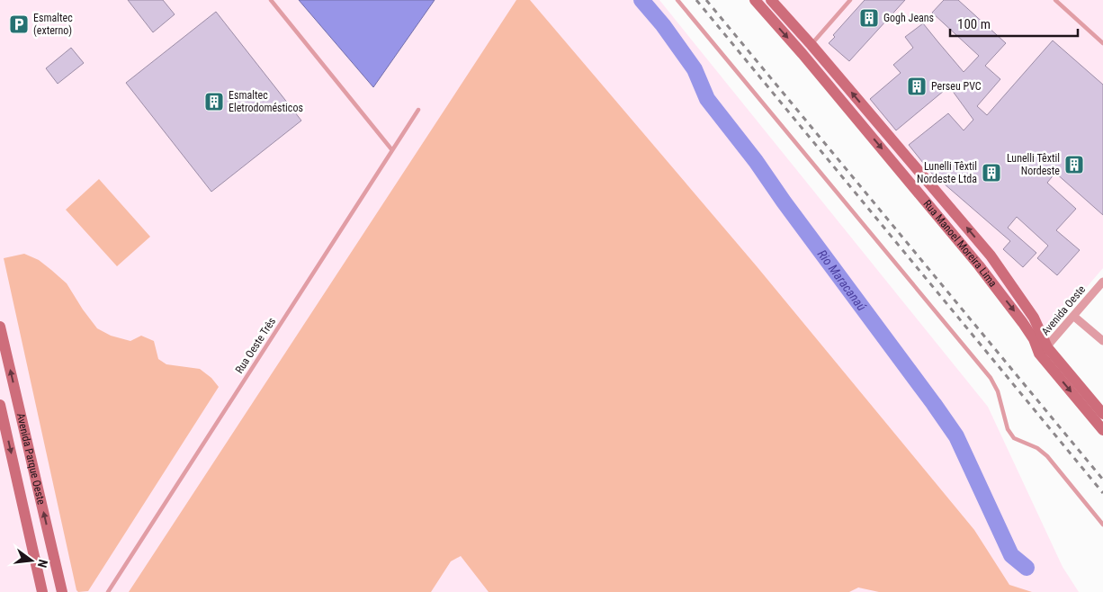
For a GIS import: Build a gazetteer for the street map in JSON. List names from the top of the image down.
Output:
{
  "streets": {
    "street": ["Rua Manoel Moreira Lima", "Avenida Oeste", "Avenida Parque Oeste"],
    "lane": ["Rua Oeste Três"]
  },
  "crossings": [
    ["Rua Manoel Moreira Lima", "Avenida Oeste"]
  ],
  "water": ["Rio Maracanaú"],
  "places": {
    "building": [
      "Gogh Jeans",
      "Perseu PVC",
      "Esmaltec Eletrodomésticos",
      "Lunelli Têxtil Nordeste",
      "Lunelli Têxtil Nordeste Ltda"
    ],
    "parking": ["Esmaltec (externo)"]
  },
  "scale_bar": "100 m",
  "north": "right"
}
